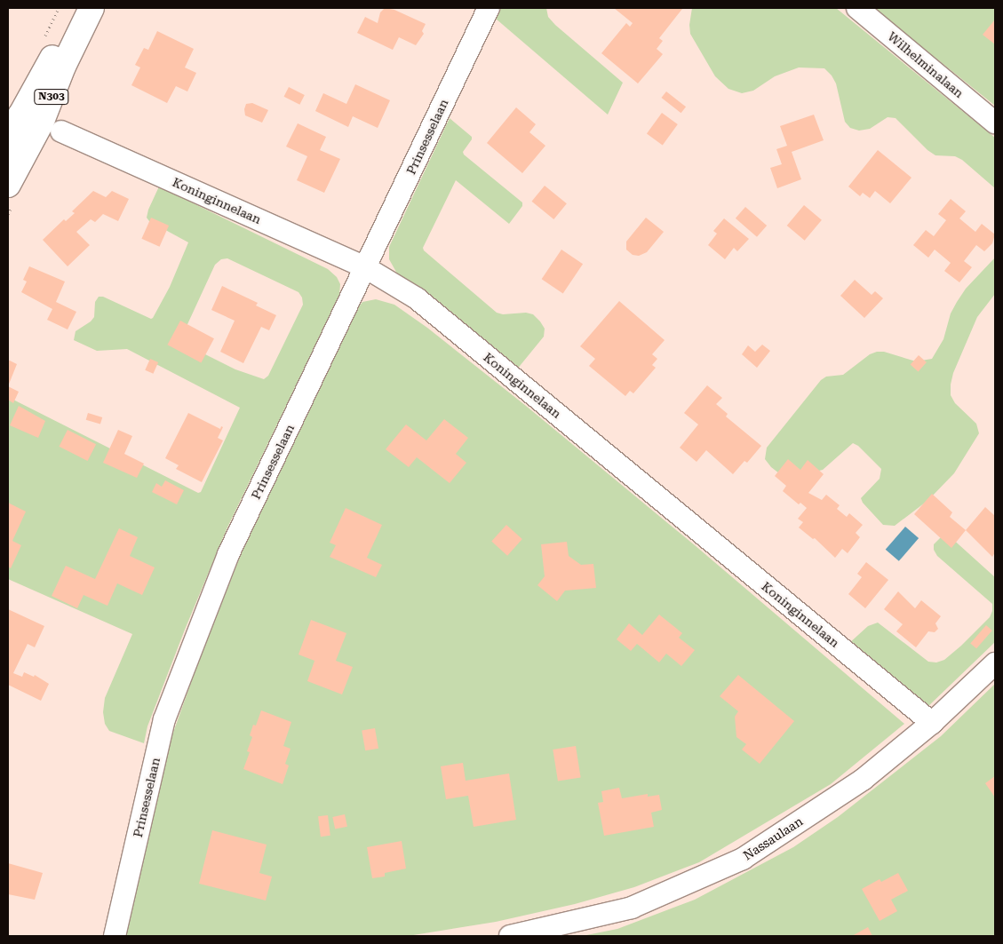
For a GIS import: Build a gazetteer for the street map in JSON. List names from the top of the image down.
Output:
{
  "streets": {
    "main road": ["N303"],
    "street": [
      "Wilhelminalaan",
      "Prinsesselaan",
      "Koninginnelaan",
      "Nassaulaan"
    ]
  },
  "crossings": [
    ["N303", "Koninginnelaan"],
    ["Prinsesselaan", "Koninginnelaan"],
    ["Koninginnelaan", "Nassaulaan"]
  ]
}
